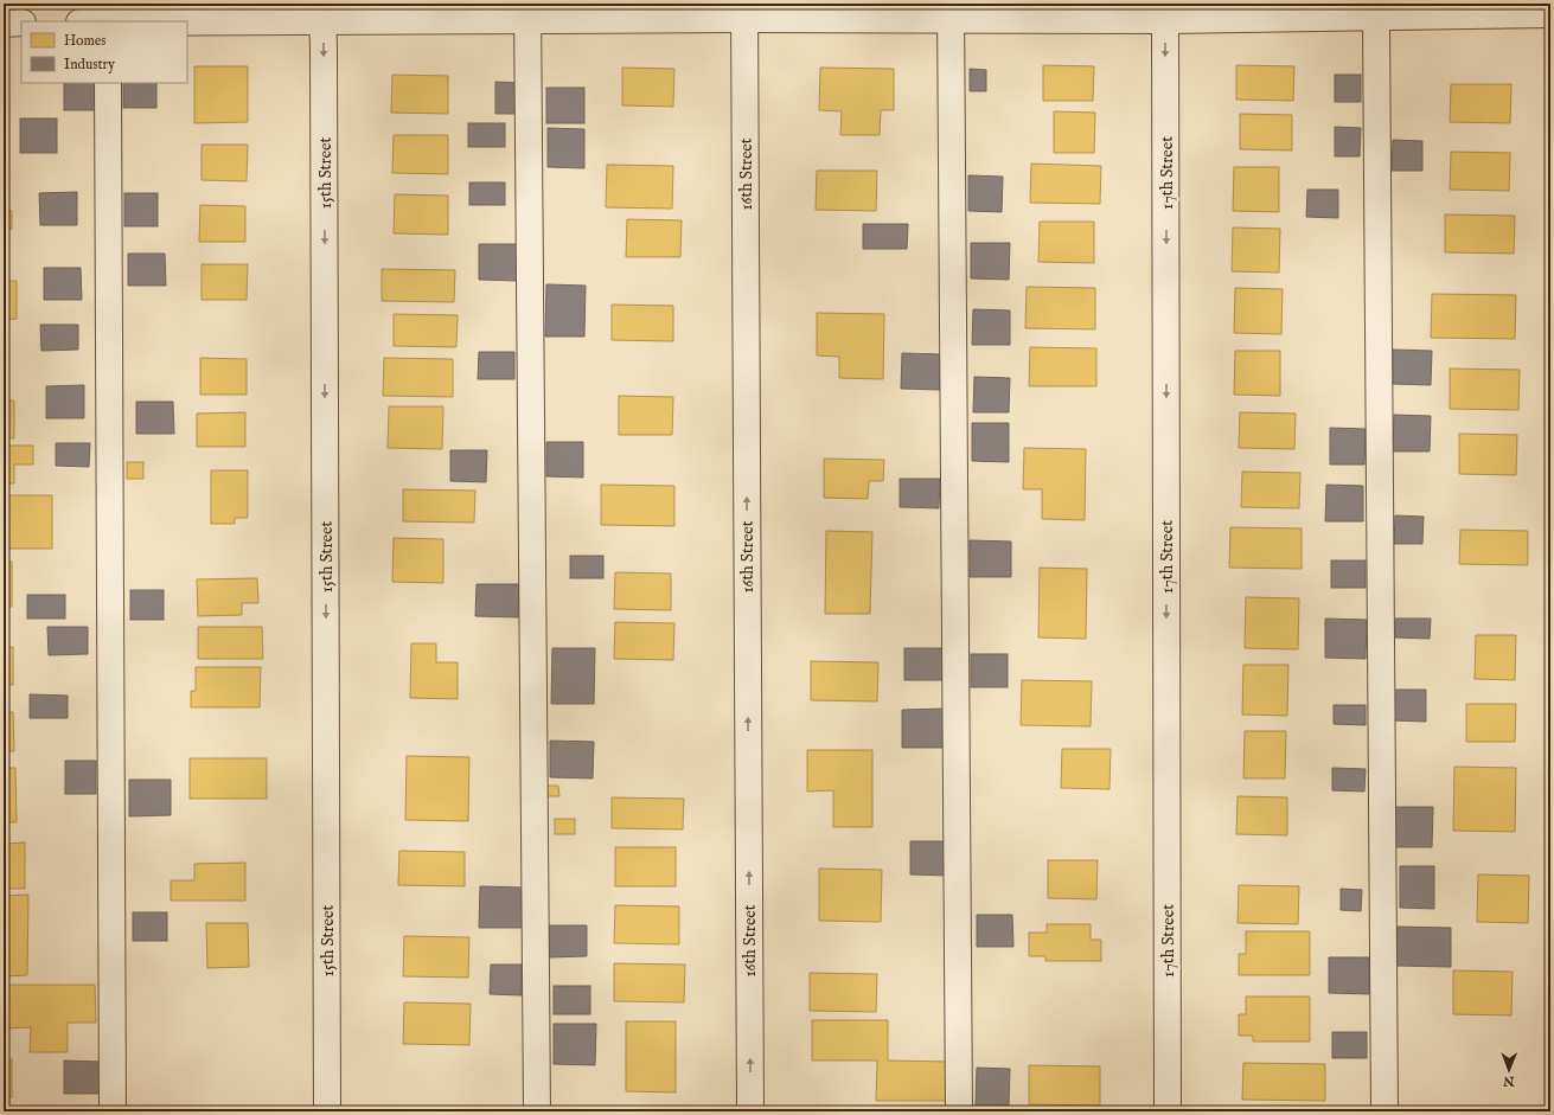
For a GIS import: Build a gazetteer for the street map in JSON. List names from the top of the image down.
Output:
{
  "streets": {
    "street": ["15th Street", "17th Street", "16th Street"]
  },
  "legend": ["Homes", "Industry"],
  "north": "bottom"
}
